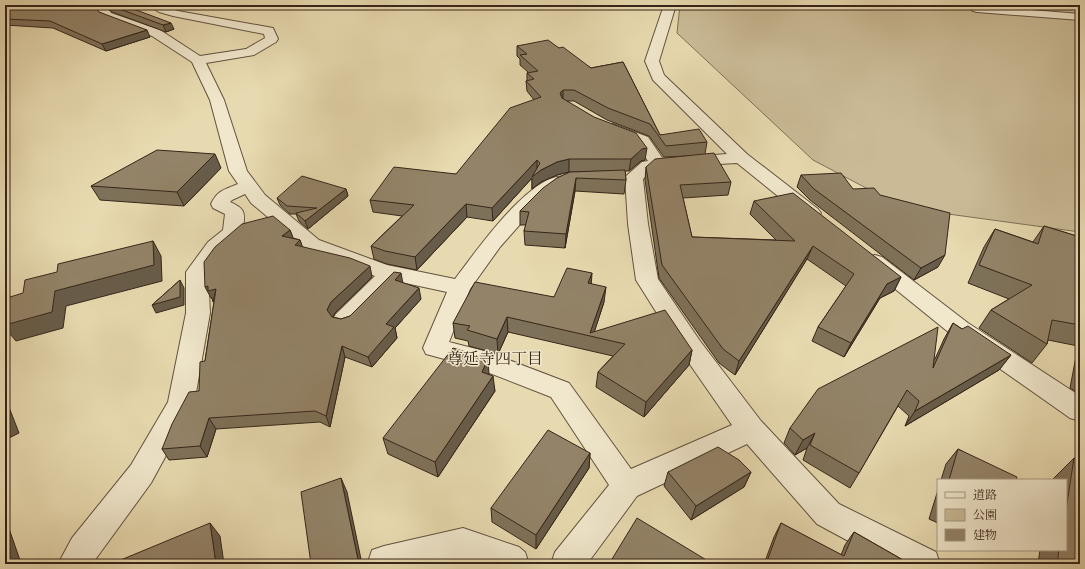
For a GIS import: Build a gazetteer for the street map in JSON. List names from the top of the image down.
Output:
{
  "districts": ["尊延寺四丁目"],
  "legend": ["道路", "公園", "建物"]
}
